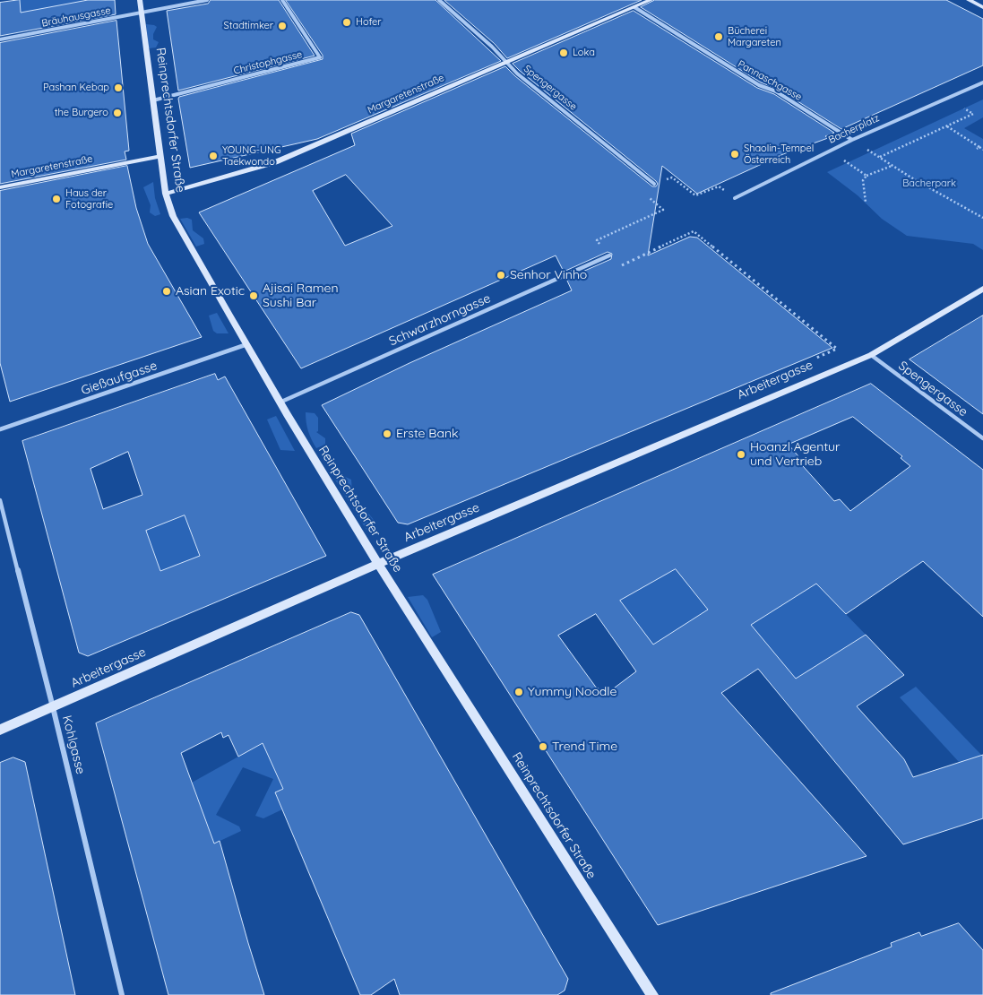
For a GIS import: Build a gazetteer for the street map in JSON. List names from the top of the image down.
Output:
{
  "streets": {
    "street": [
      "Bräuhausgasse",
      "Christophgasse",
      "Pannaschgasse",
      "Spengergasse",
      "Margaretenstraße",
      "Reinprechtsdorfer Straße",
      "Bacherplatz",
      "Schwarzhorngasse",
      "Gießaufgasse",
      "Arbeitergasse",
      "Kohlgasse"
    ]
  },
  "crossings": [
    ["Bräuhausgasse", "Reinprechtsdorfer Straße"],
    ["Christophgasse", "Reinprechtsdorfer Straße"],
    ["Pannaschgasse", "Margaretenstraße"],
    ["Pannaschgasse", "Bacherplatz"],
    ["Spengergasse", "Margaretenstraße"],
    ["Spengergasse", "Arbeitergasse"],
    ["Margaretenstraße", "Reinprechtsdorfer Straße"],
    ["Reinprechtsdorfer Straße", "Schwarzhorngasse"],
    ["Reinprechtsdorfer Straße", "Gießaufgasse"],
    ["Reinprechtsdorfer Straße", "Arbeitergasse"],
    ["Arbeitergasse", "Kohlgasse"]
  ],
  "parks": ["Bacherpark"],
  "places": [
    "Hofer",
    "Stadtimker",
    "Bücherei Margareten",
    "Loka",
    "Pashan Kebap",
    "the Burgero",
    "Shaolin-Tempel Österreich",
    "YOUNG-UNG Taekwondo",
    "Haus der Fotografie",
    "Senhor Vinho",
    "Asian Exotic",
    "Ajisai Ramen Sushi Bar",
    "Erste Bank",
    "Hoanzl Agentur und Vertrieb",
    "Yummy Noodle",
    "Trend Time"
  ]
}
